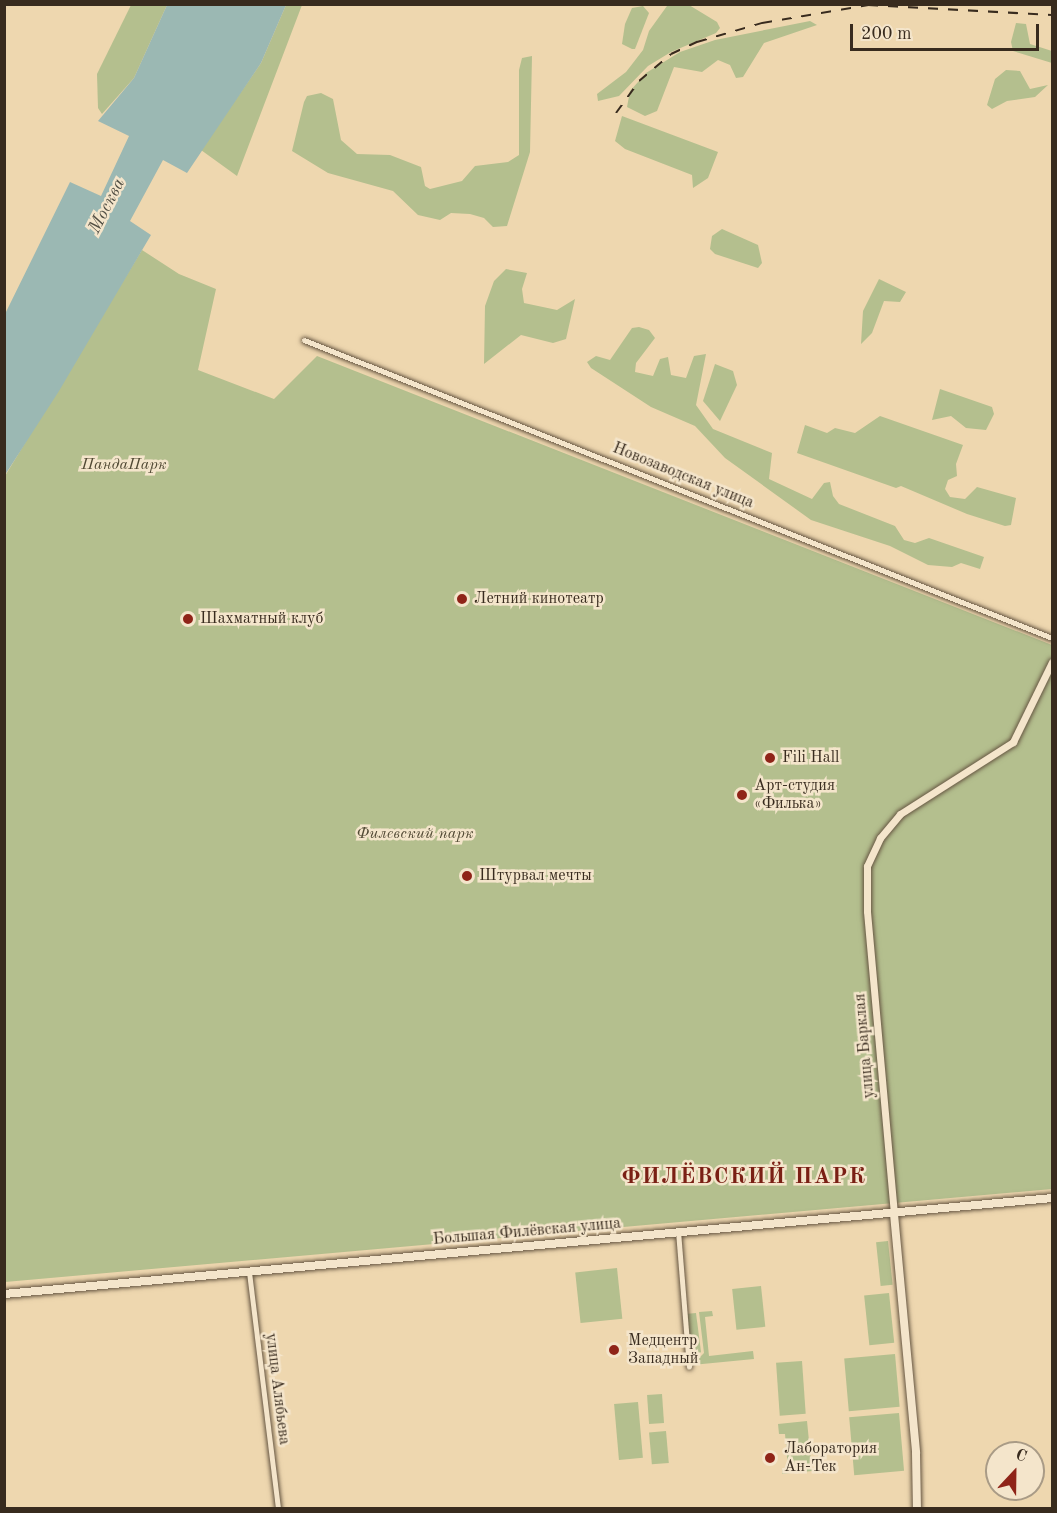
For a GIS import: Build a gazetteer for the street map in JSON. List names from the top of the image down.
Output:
{
  "streets": {
    "main road": ["улица Барклая", "Большая Филёвская улица"],
    "street": ["Новозаводская улица", "улица Алябьева"]
  },
  "crossings": [
    ["улица Барклая", "Большая Филёвская улица"],
    ["Большая Филёвская улица", "улица Алябьева"]
  ],
  "districts": ["ФИЛЁВСКИЙ ПАРК"],
  "water": ["Москва"],
  "parks": ["ПандаПарк", "Филевский парк"],
  "places": [
    "Летний кинотеатр",
    "Шахматный клуб",
    "Fili Hall",
    "Арт-студия «Филька»",
    "Штурвал мечты",
    "Медцентр Западный",
    "Лаборатория Ан-Тек"
  ],
  "scale_bar": "200 m",
  "north": "top"
}
